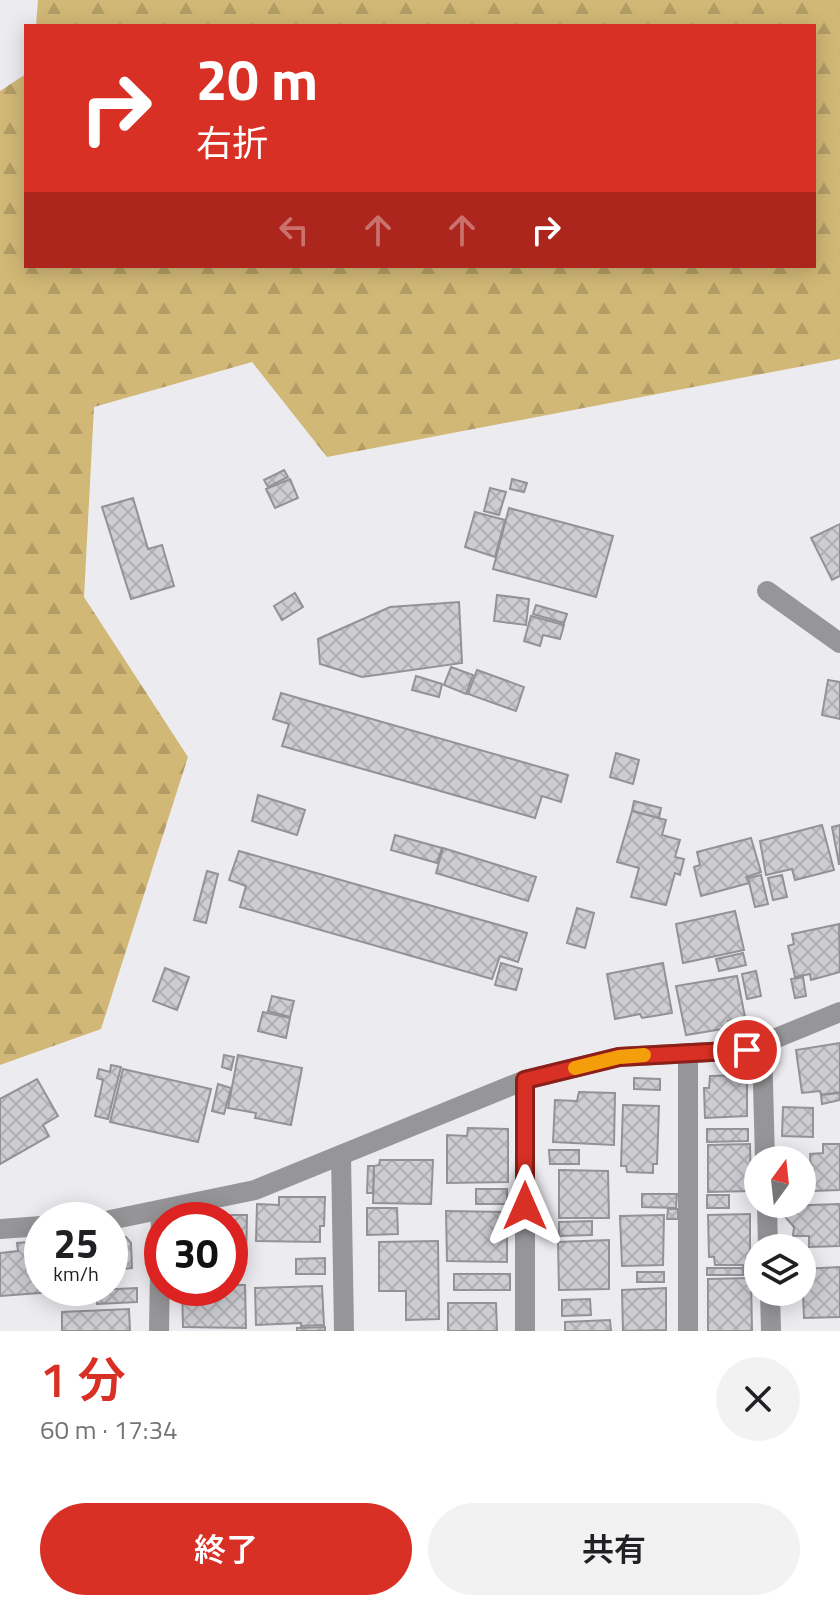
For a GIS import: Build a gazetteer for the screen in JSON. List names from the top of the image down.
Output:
{
  "north": "top",
  "page": {
    "turn": ["20 m", "右折"],
    "speed": "25 km/h",
    "limit": "30",
    "heading": ["1 分", "60 m · 17:34"],
    "buttons": ["終了", "共有"]
  }
}
